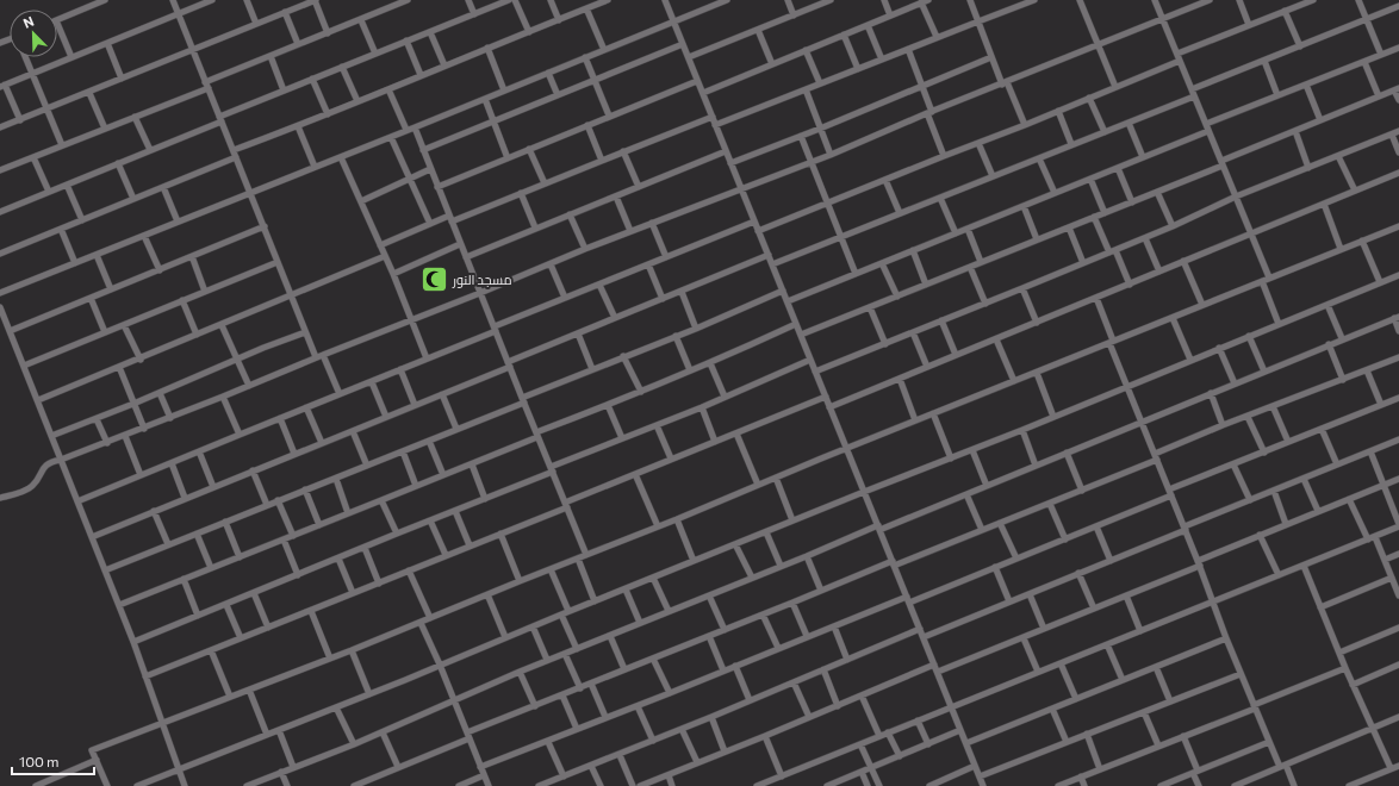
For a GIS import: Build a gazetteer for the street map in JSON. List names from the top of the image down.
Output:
{
  "places": {
    "mosque": ["مسجد النور"]
  },
  "scale_bar": "100 m",
  "north": "top left"
}
